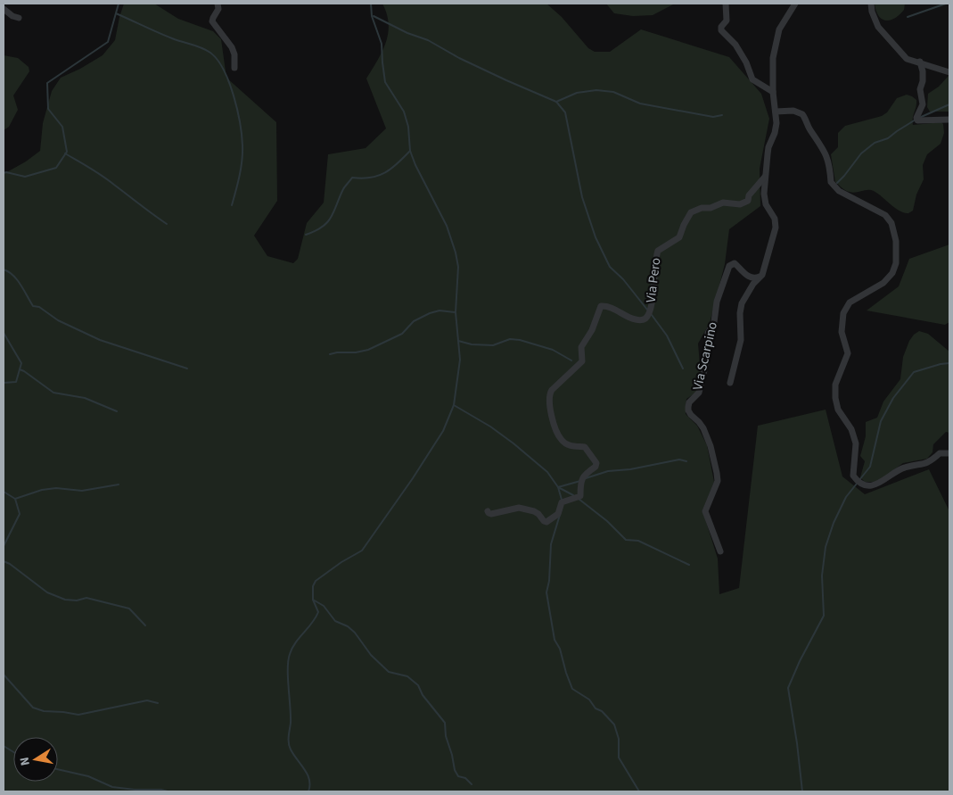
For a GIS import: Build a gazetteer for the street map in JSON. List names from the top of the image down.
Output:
{
  "streets": {
    "street": ["Via Pero", "Via Scarpino"]
  },
  "north": "left"
}
